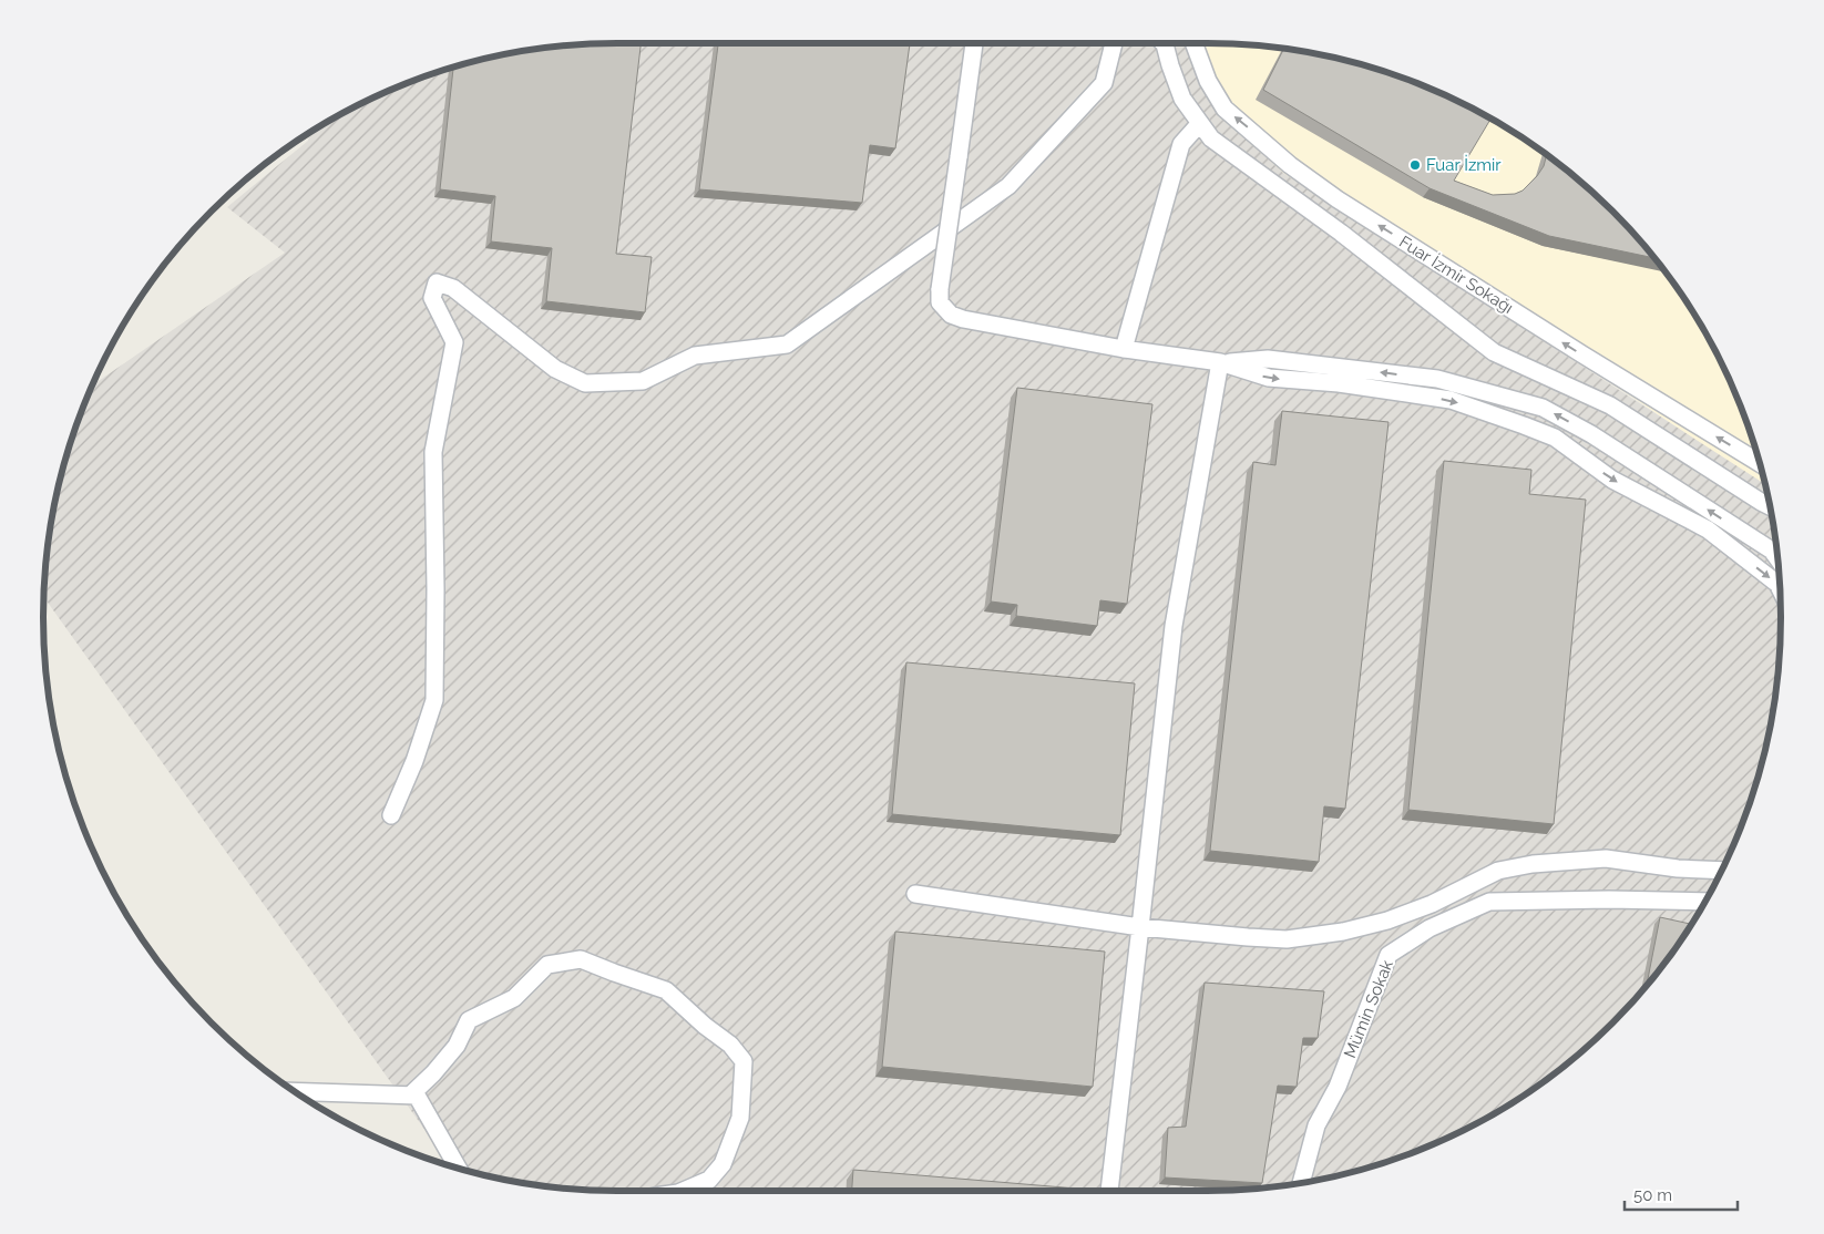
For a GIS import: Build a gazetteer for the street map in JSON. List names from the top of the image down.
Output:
{
  "streets": {
    "street": ["Fuar İzmir Sokağı", "Mümin Sokak"]
  },
  "places": ["Fuar İzmir"],
  "scale_bar": "50 m"
}
